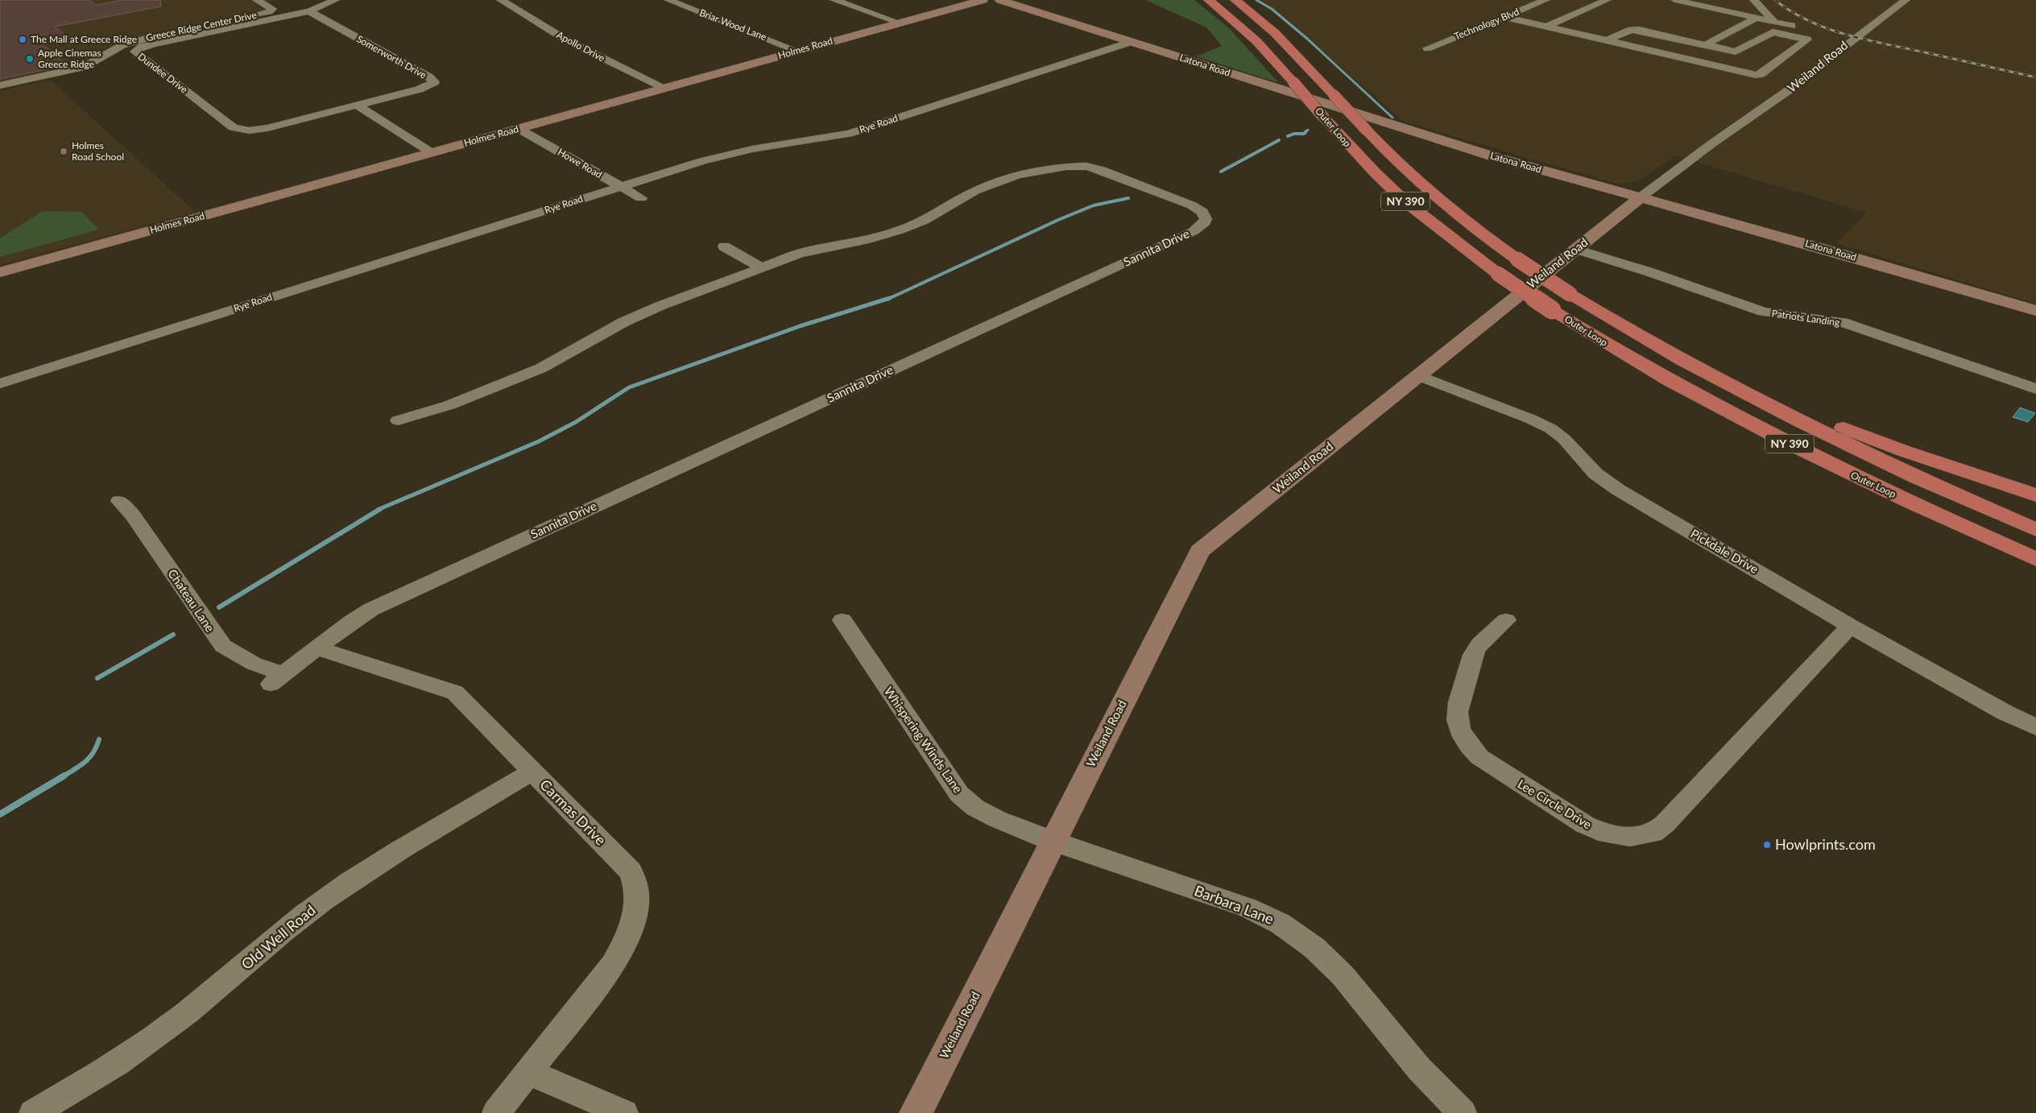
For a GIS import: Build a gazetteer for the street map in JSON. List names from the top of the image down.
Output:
{
  "streets": {
    "highway": ["Outer Loop", "NY 390"],
    "street": [
      "Technology Blvd",
      "Briar Wood Lane",
      "Greece Ridge Center Drive",
      "Apollo Drive",
      "Holmes Road",
      "Somerworth Drive",
      "Latona Road",
      "Weiland Road",
      "Dundee Drive",
      "Rye Road",
      "Howe Road",
      "Sannita Drive",
      "Patriots Landing",
      "Pickdale Drive",
      "Chateau Lane",
      "Whispering Winds Lane",
      "Lee Circle Drive",
      "Carmas Drive",
      "Barbara Lane",
      "Old Well Road"
    ]
  },
  "crossings": [
    ["Briar Wood Lane", "Holmes Road"],
    ["Apollo Drive", "Holmes Road"],
    ["Holmes Road", "Howe Road"],
    ["Somerworth Drive", "Dundee Drive"],
    ["Latona Road", "Weiland Road"],
    ["Latona Road", "Rye Road"],
    ["Weiland Road", "Patriots Landing"],
    ["Weiland Road", "Pickdale Drive"],
    ["Weiland Road", "Whispering Winds Lane"],
    ["Weiland Road", "Barbara Lane"],
    ["Rye Road", "Howe Road"],
    ["Sannita Drive", "Chateau Lane"],
    ["Sannita Drive", "Carmas Drive"],
    ["Pickdale Drive", "Lee Circle Drive"],
    ["Chateau Lane", "Carmas Drive"],
    ["Whispering Winds Lane", "Barbara Lane"],
    ["Carmas Drive", "Old Well Road"]
  ],
  "places": [
    "The Mall at Greece Ridge",
    "Apple Cinemas Greece Ridge",
    "Holmes Road School",
    "Howlprints.com"
  ]
}
